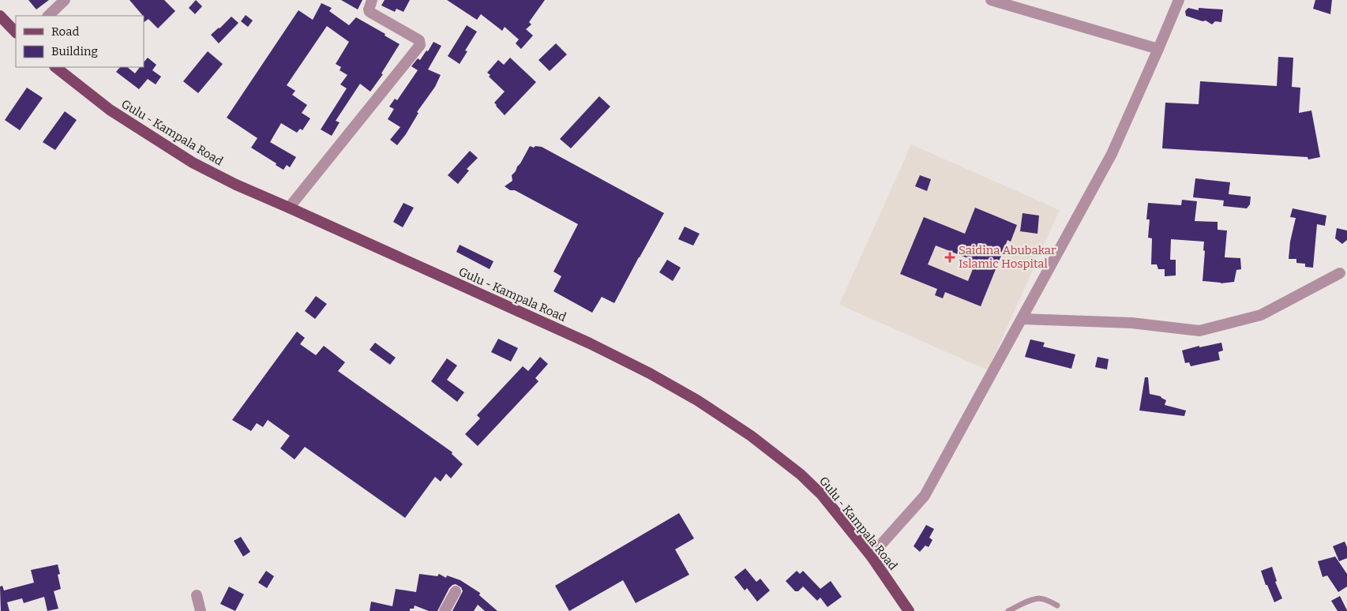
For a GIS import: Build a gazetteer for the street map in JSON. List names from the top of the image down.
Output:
{
  "streets": {
    "main road": ["Gulu - Kampala Road"]
  },
  "places": {
    "health": ["Saidina Abubakar Islamic Hospital"]
  },
  "legend": ["Road", "Building"]
}
